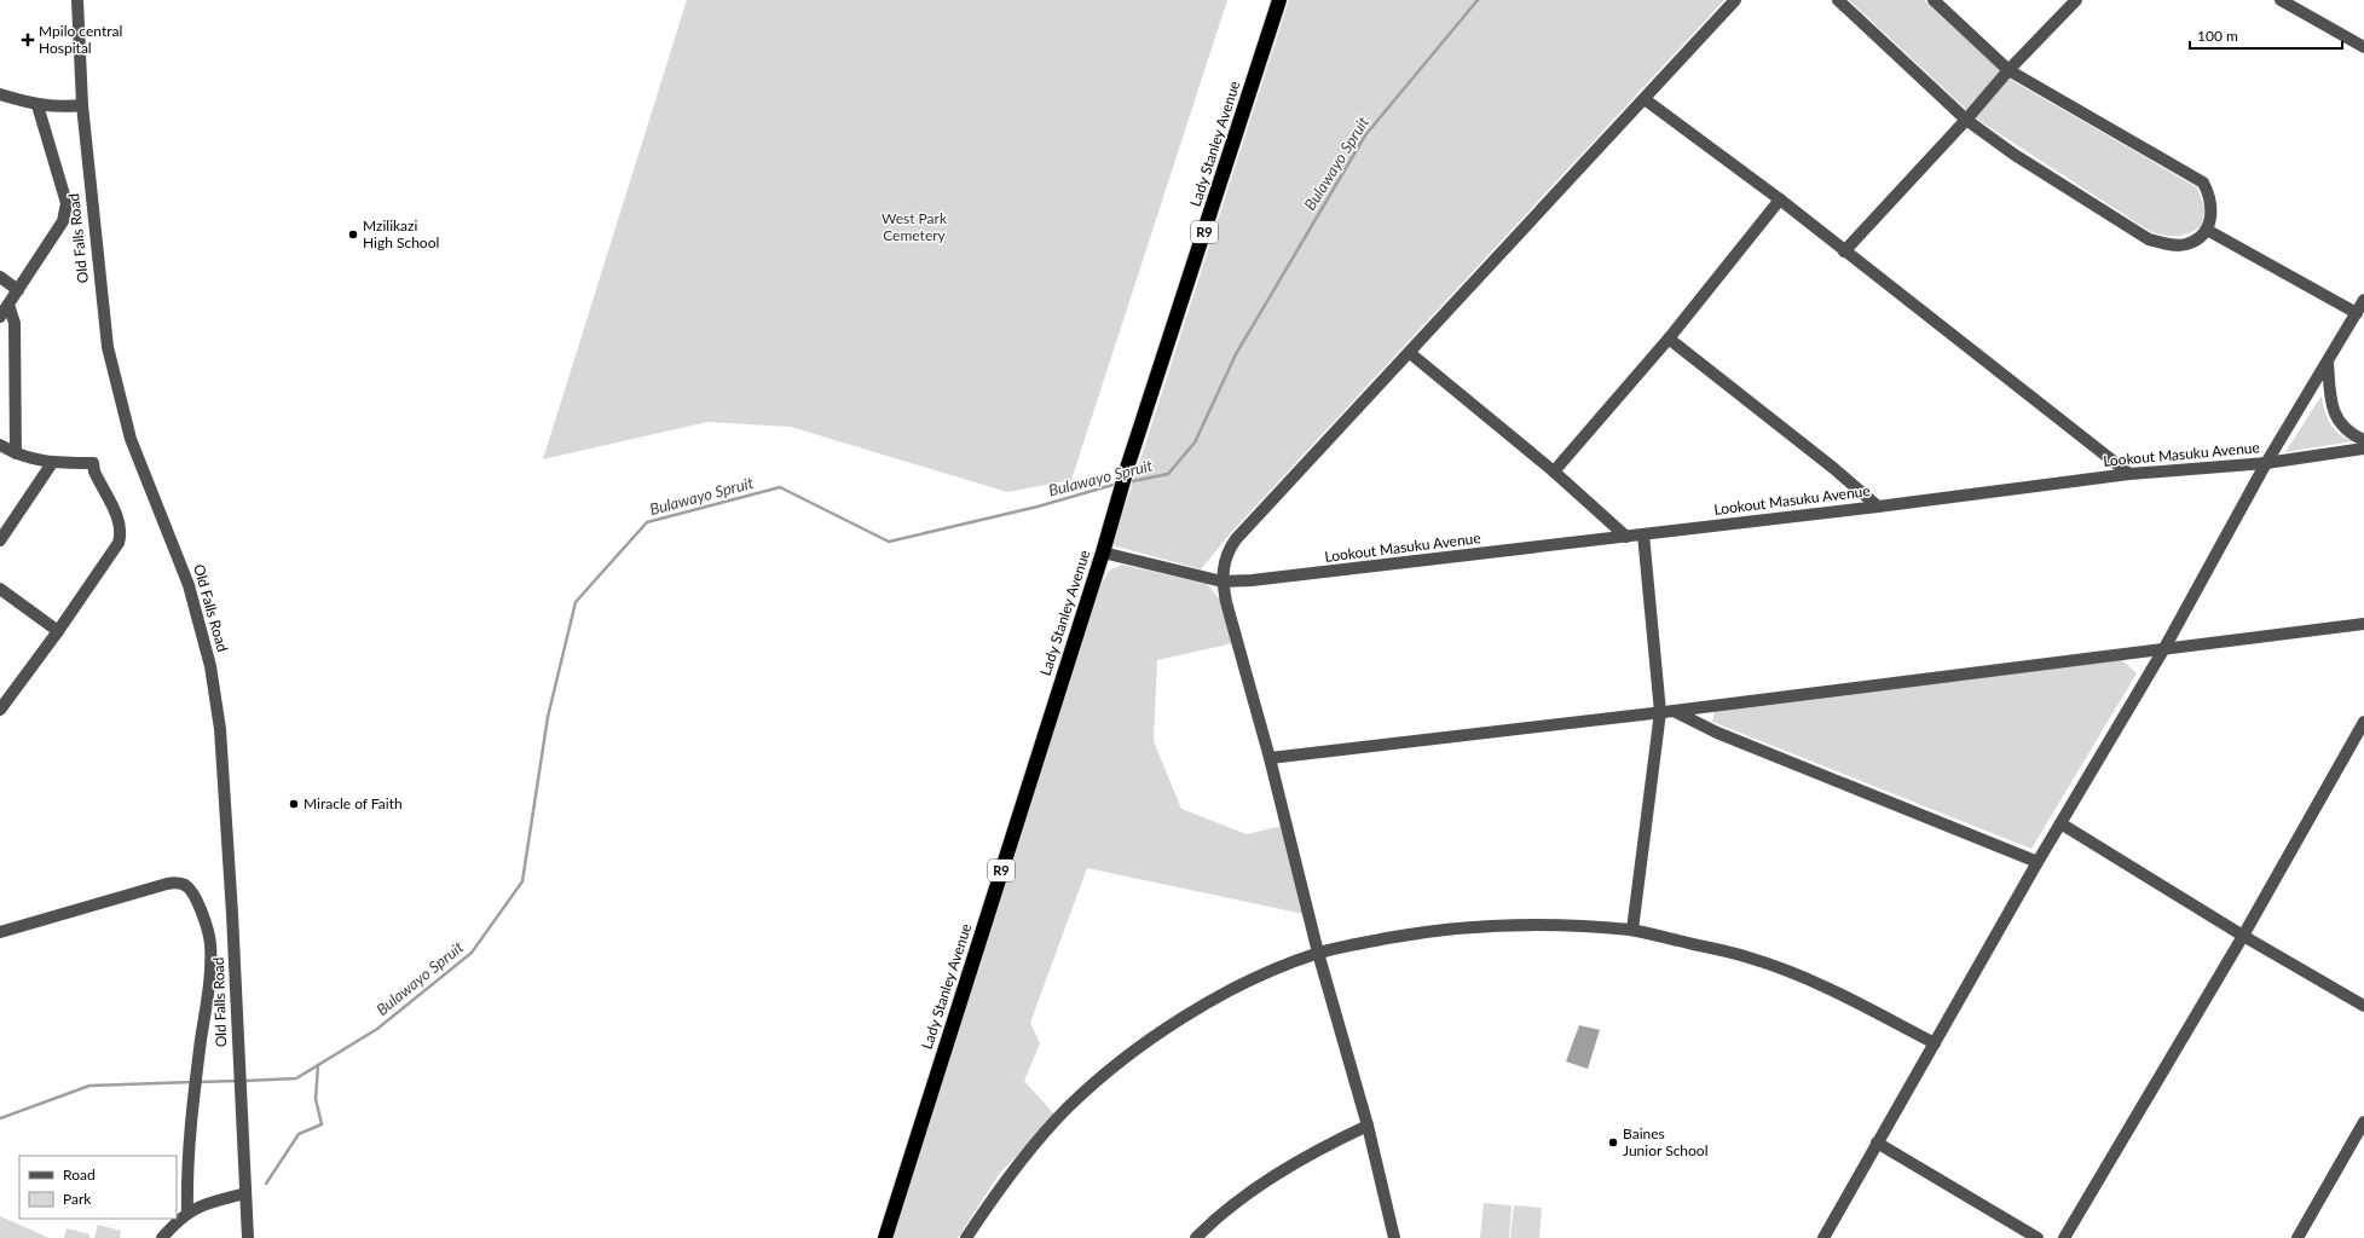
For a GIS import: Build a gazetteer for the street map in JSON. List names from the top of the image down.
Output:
{
  "streets": {
    "highway": ["Lady Stanley Avenue", "R9"],
    "street": ["Old Falls Road", "Lookout Masuku Avenue"]
  },
  "crossings": [
    ["Lady Stanley Avenue", "Lookout Masuku Avenue"]
  ],
  "water": ["Bulawayo Spruit"],
  "parks": ["West Park Cemetery"],
  "places": {
    "health": ["Mpilo central Hospital"],
    "other": ["Mzilikazi High School", "Miracle of Faith", "Baines Junior School"]
  },
  "legend": ["Road", "Park"],
  "scale_bar": "100 m"
}
